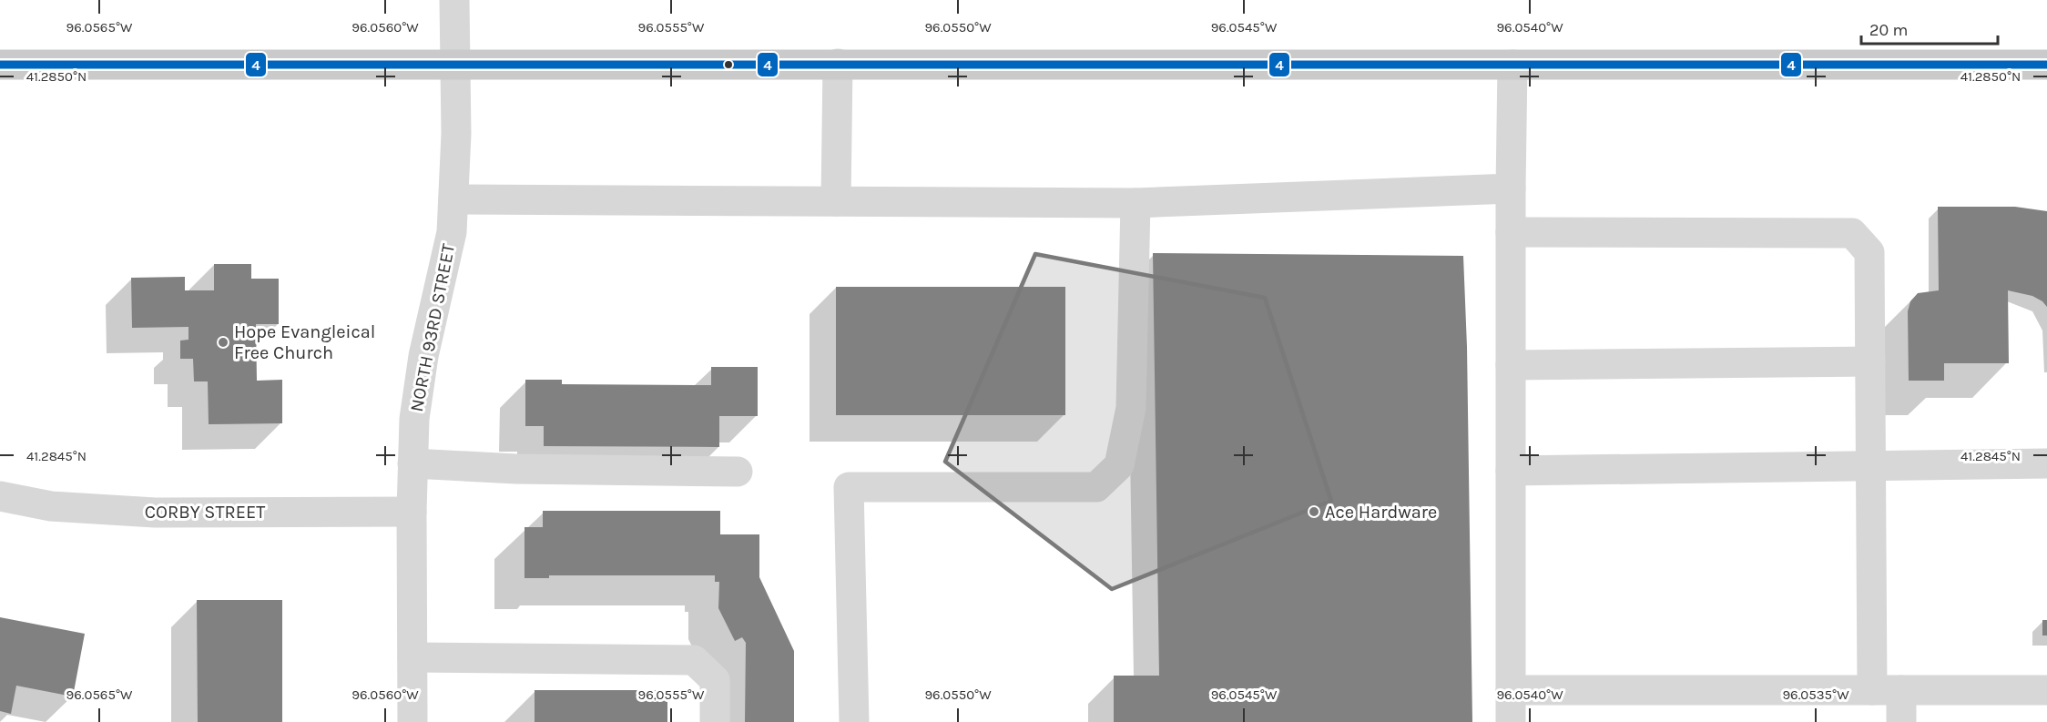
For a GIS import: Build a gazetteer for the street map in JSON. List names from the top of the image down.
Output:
{
  "streets": {
    "street": ["NORTH 93RD STREET", "CORBY STREET"]
  },
  "crossings": [
    ["NORTH 93RD STREET", "CORBY STREET"]
  ],
  "places": ["Hope Evangleical Free Church", "Ace Hardware"],
  "lines": ["transit line 4"],
  "scale_bar": "20 m",
  "coordinates": [
    "96.0565°W",
    "96.0560°W",
    "96.0555°W",
    "96.0550°W",
    "96.0545°W",
    "96.0540°W",
    "41.2850°N",
    "41.2845°N",
    "96.0535°W"
  ]
}
